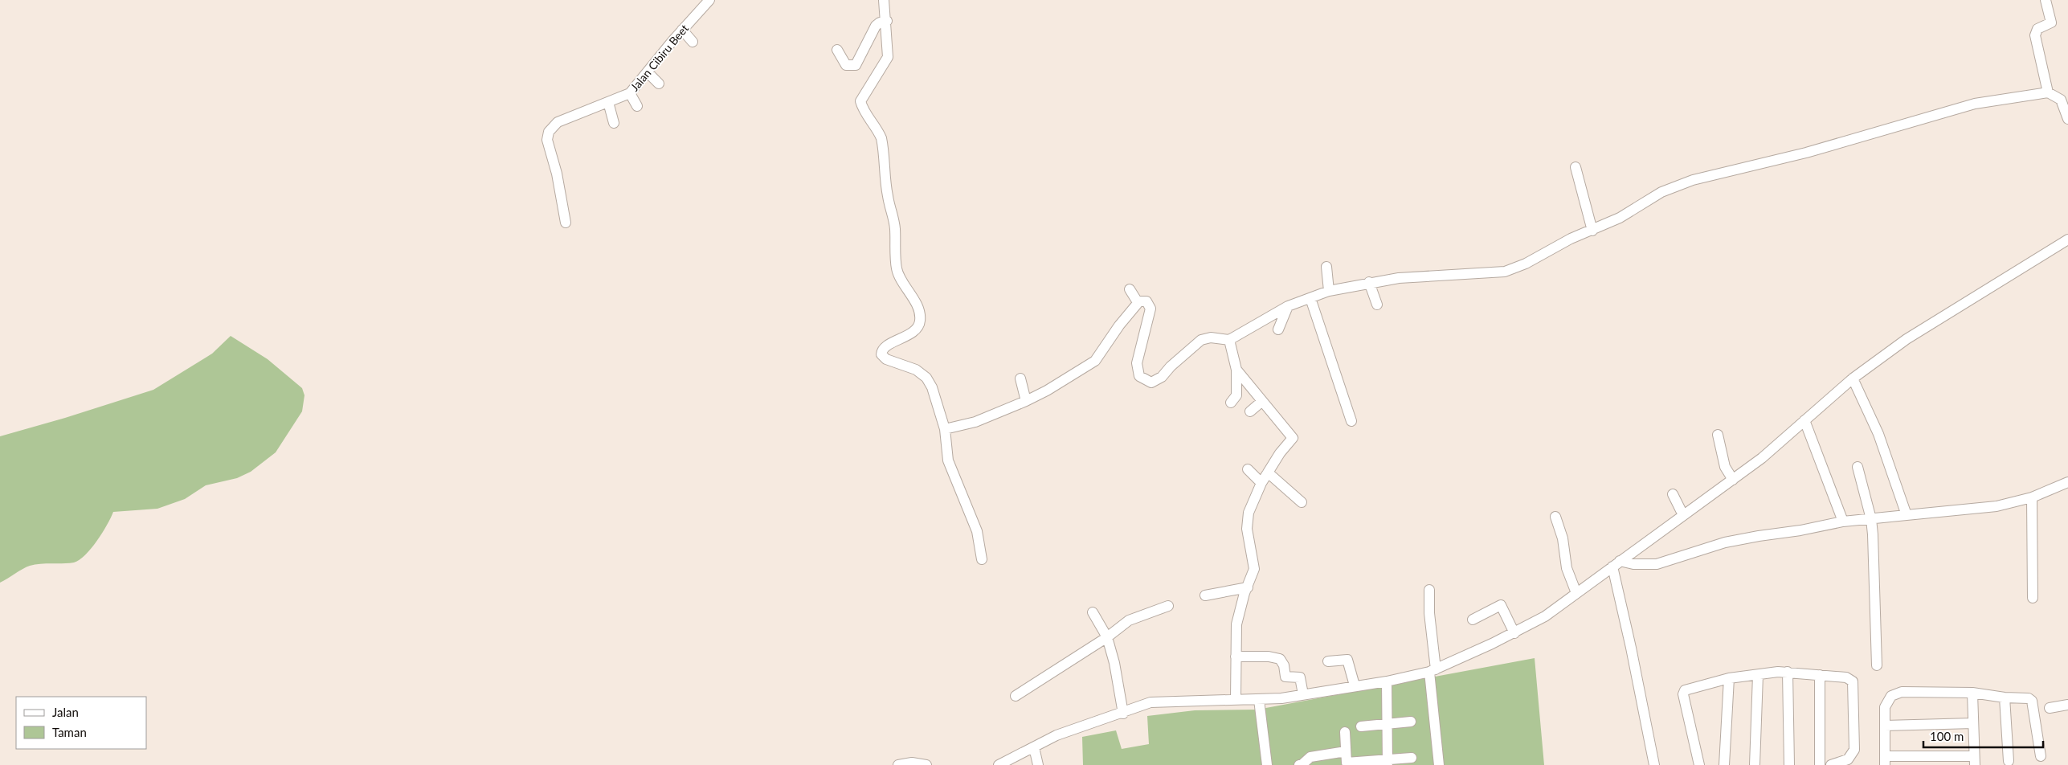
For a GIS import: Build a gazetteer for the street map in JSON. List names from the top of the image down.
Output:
{
  "streets": {
    "street": ["Jalan Cibiru Beet"]
  },
  "legend": ["Jalan", "Taman"],
  "scale_bar": "100 m"
}
